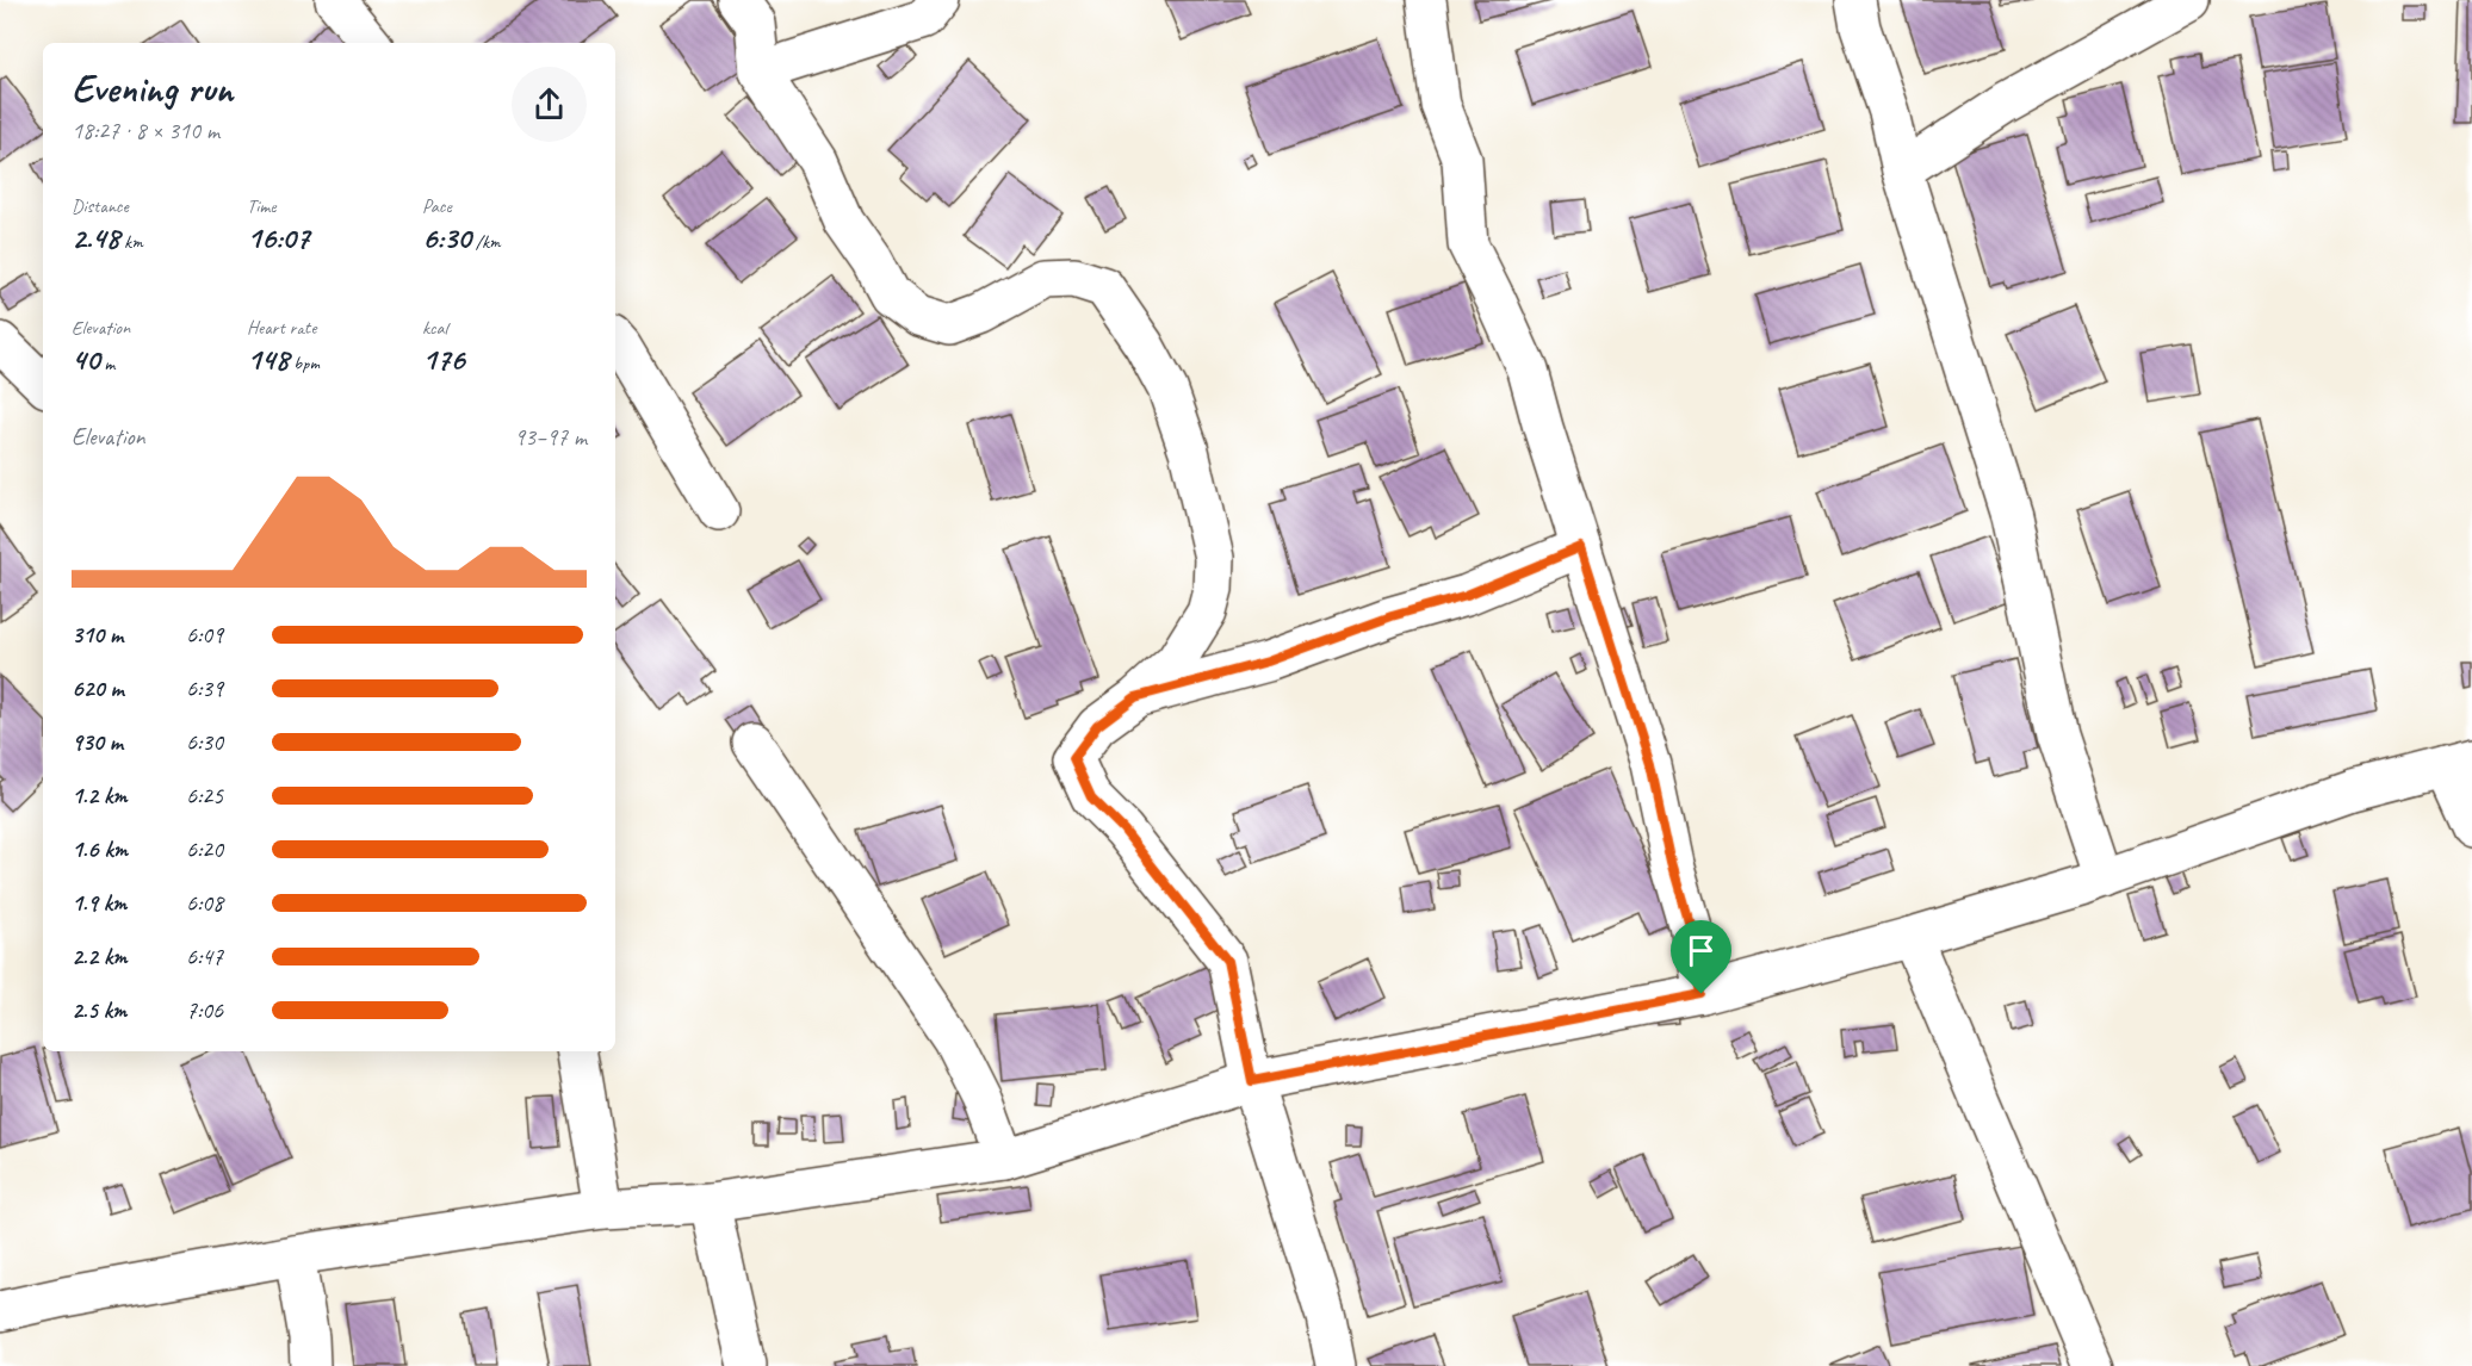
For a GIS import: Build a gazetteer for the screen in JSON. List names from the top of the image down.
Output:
{
  "page": {
    "heading": ["Evening run", "18:27 · 8 × 310 m"],
    "stats": [
      ["Distance", "2.48 km"],
      ["Time", "16:07"],
      ["Pace", "6:30 /km"],
      ["Elevation", "40 m"],
      ["Heart rate", "148 bpm"],
      ["kcal", "176"]
    ],
    "chart": ["Elevation", "93–97 m"],
    "list": [
      {
        "name": "310 m",
        "note": "6:09"
      },
      {
        "name": "620 m",
        "note": "6:39"
      },
      {
        "name": "930 m",
        "note": "6:30"
      },
      {
        "name": "1.2 km",
        "note": "6:25"
      },
      {
        "name": "1.6 km",
        "note": "6:20"
      },
      {
        "name": "1.9 km",
        "note": "6:08"
      },
      {
        "name": "2.2 km",
        "note": "6:47"
      },
      {
        "name": "2.5 km",
        "note": "7:06"
      }
    ]
  }
}
